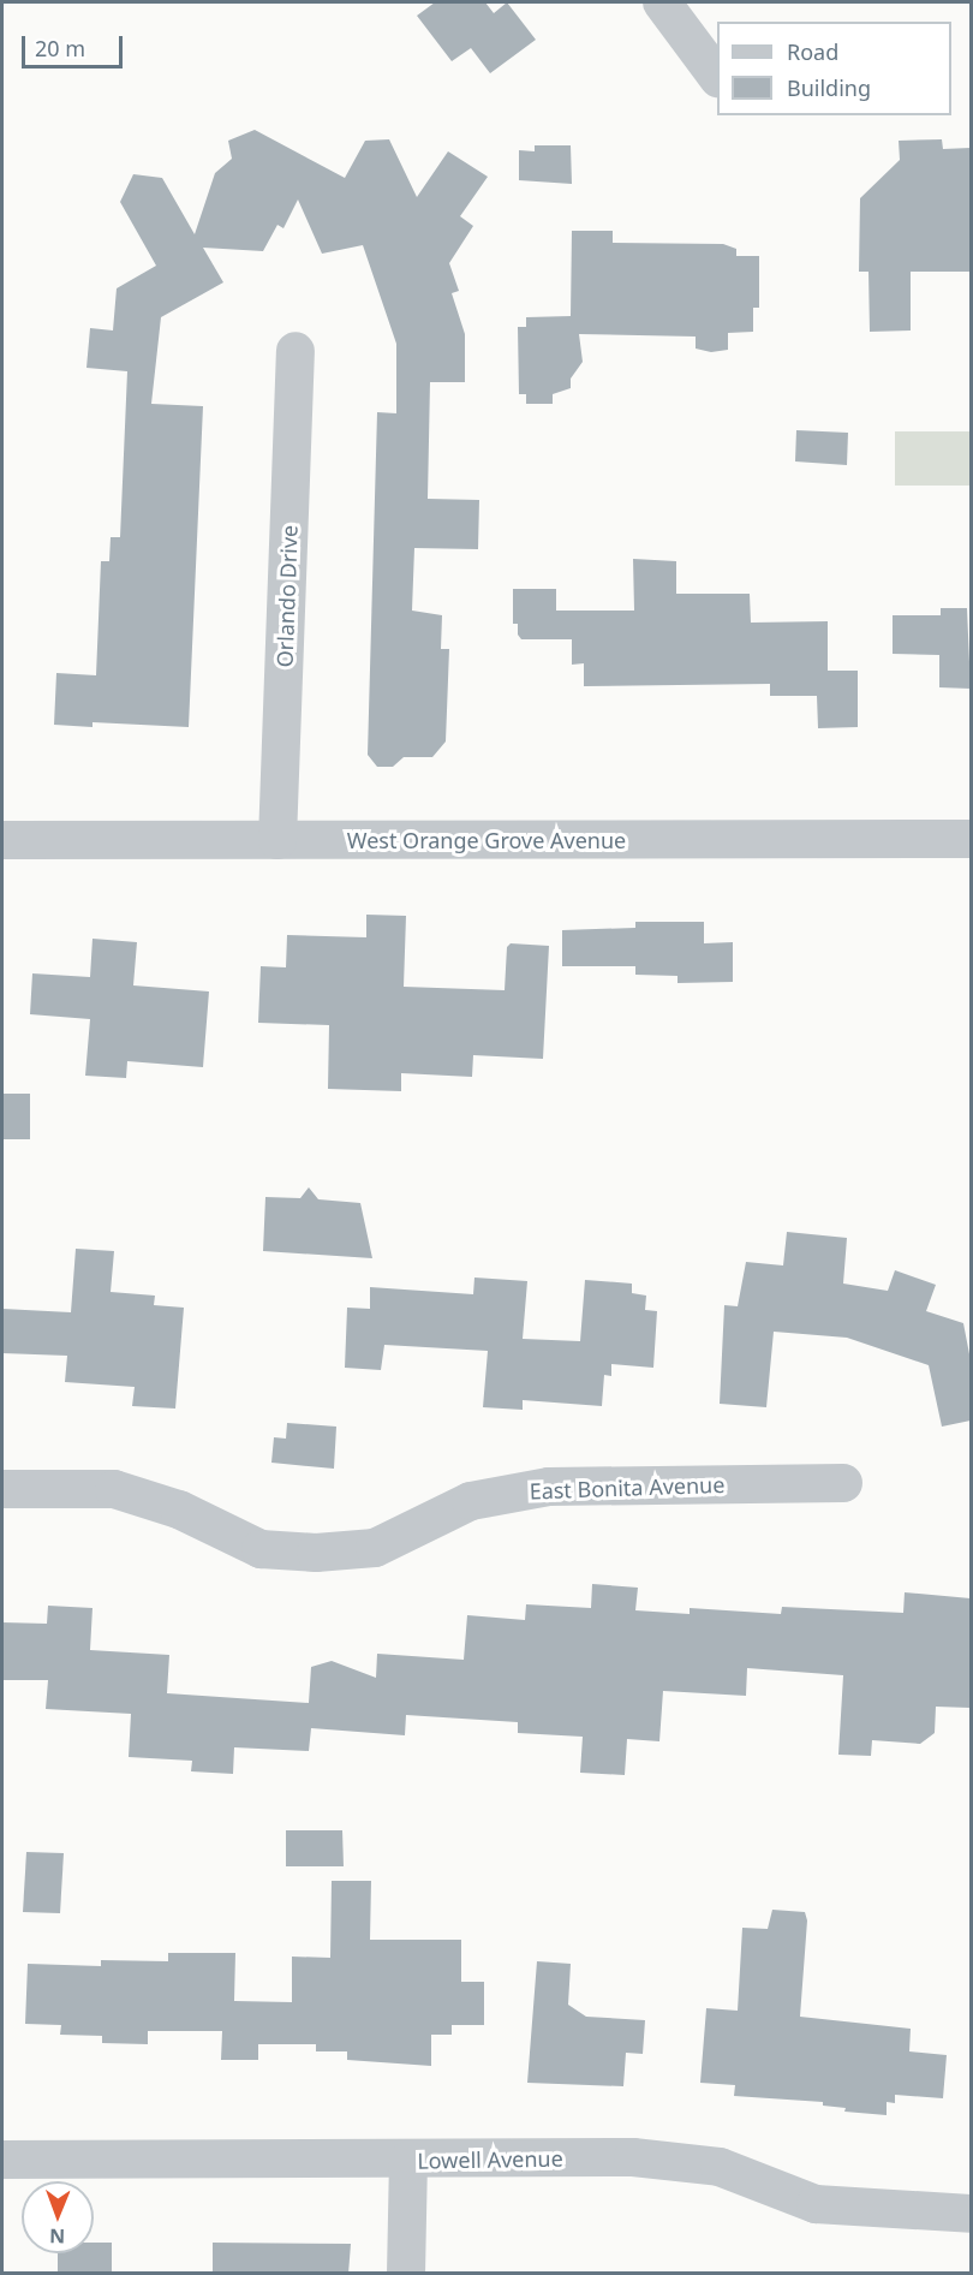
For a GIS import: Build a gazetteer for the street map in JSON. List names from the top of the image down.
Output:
{
  "streets": {
    "street": [
      "Orlando Drive",
      "West Orange Grove Avenue",
      "East Bonita Avenue",
      "Lowell Avenue"
    ]
  },
  "crossings": [
    ["Orlando Drive", "West Orange Grove Avenue"]
  ],
  "legend": ["Road", "Building"],
  "scale_bar": "20 m",
  "north": "bottom"
}
